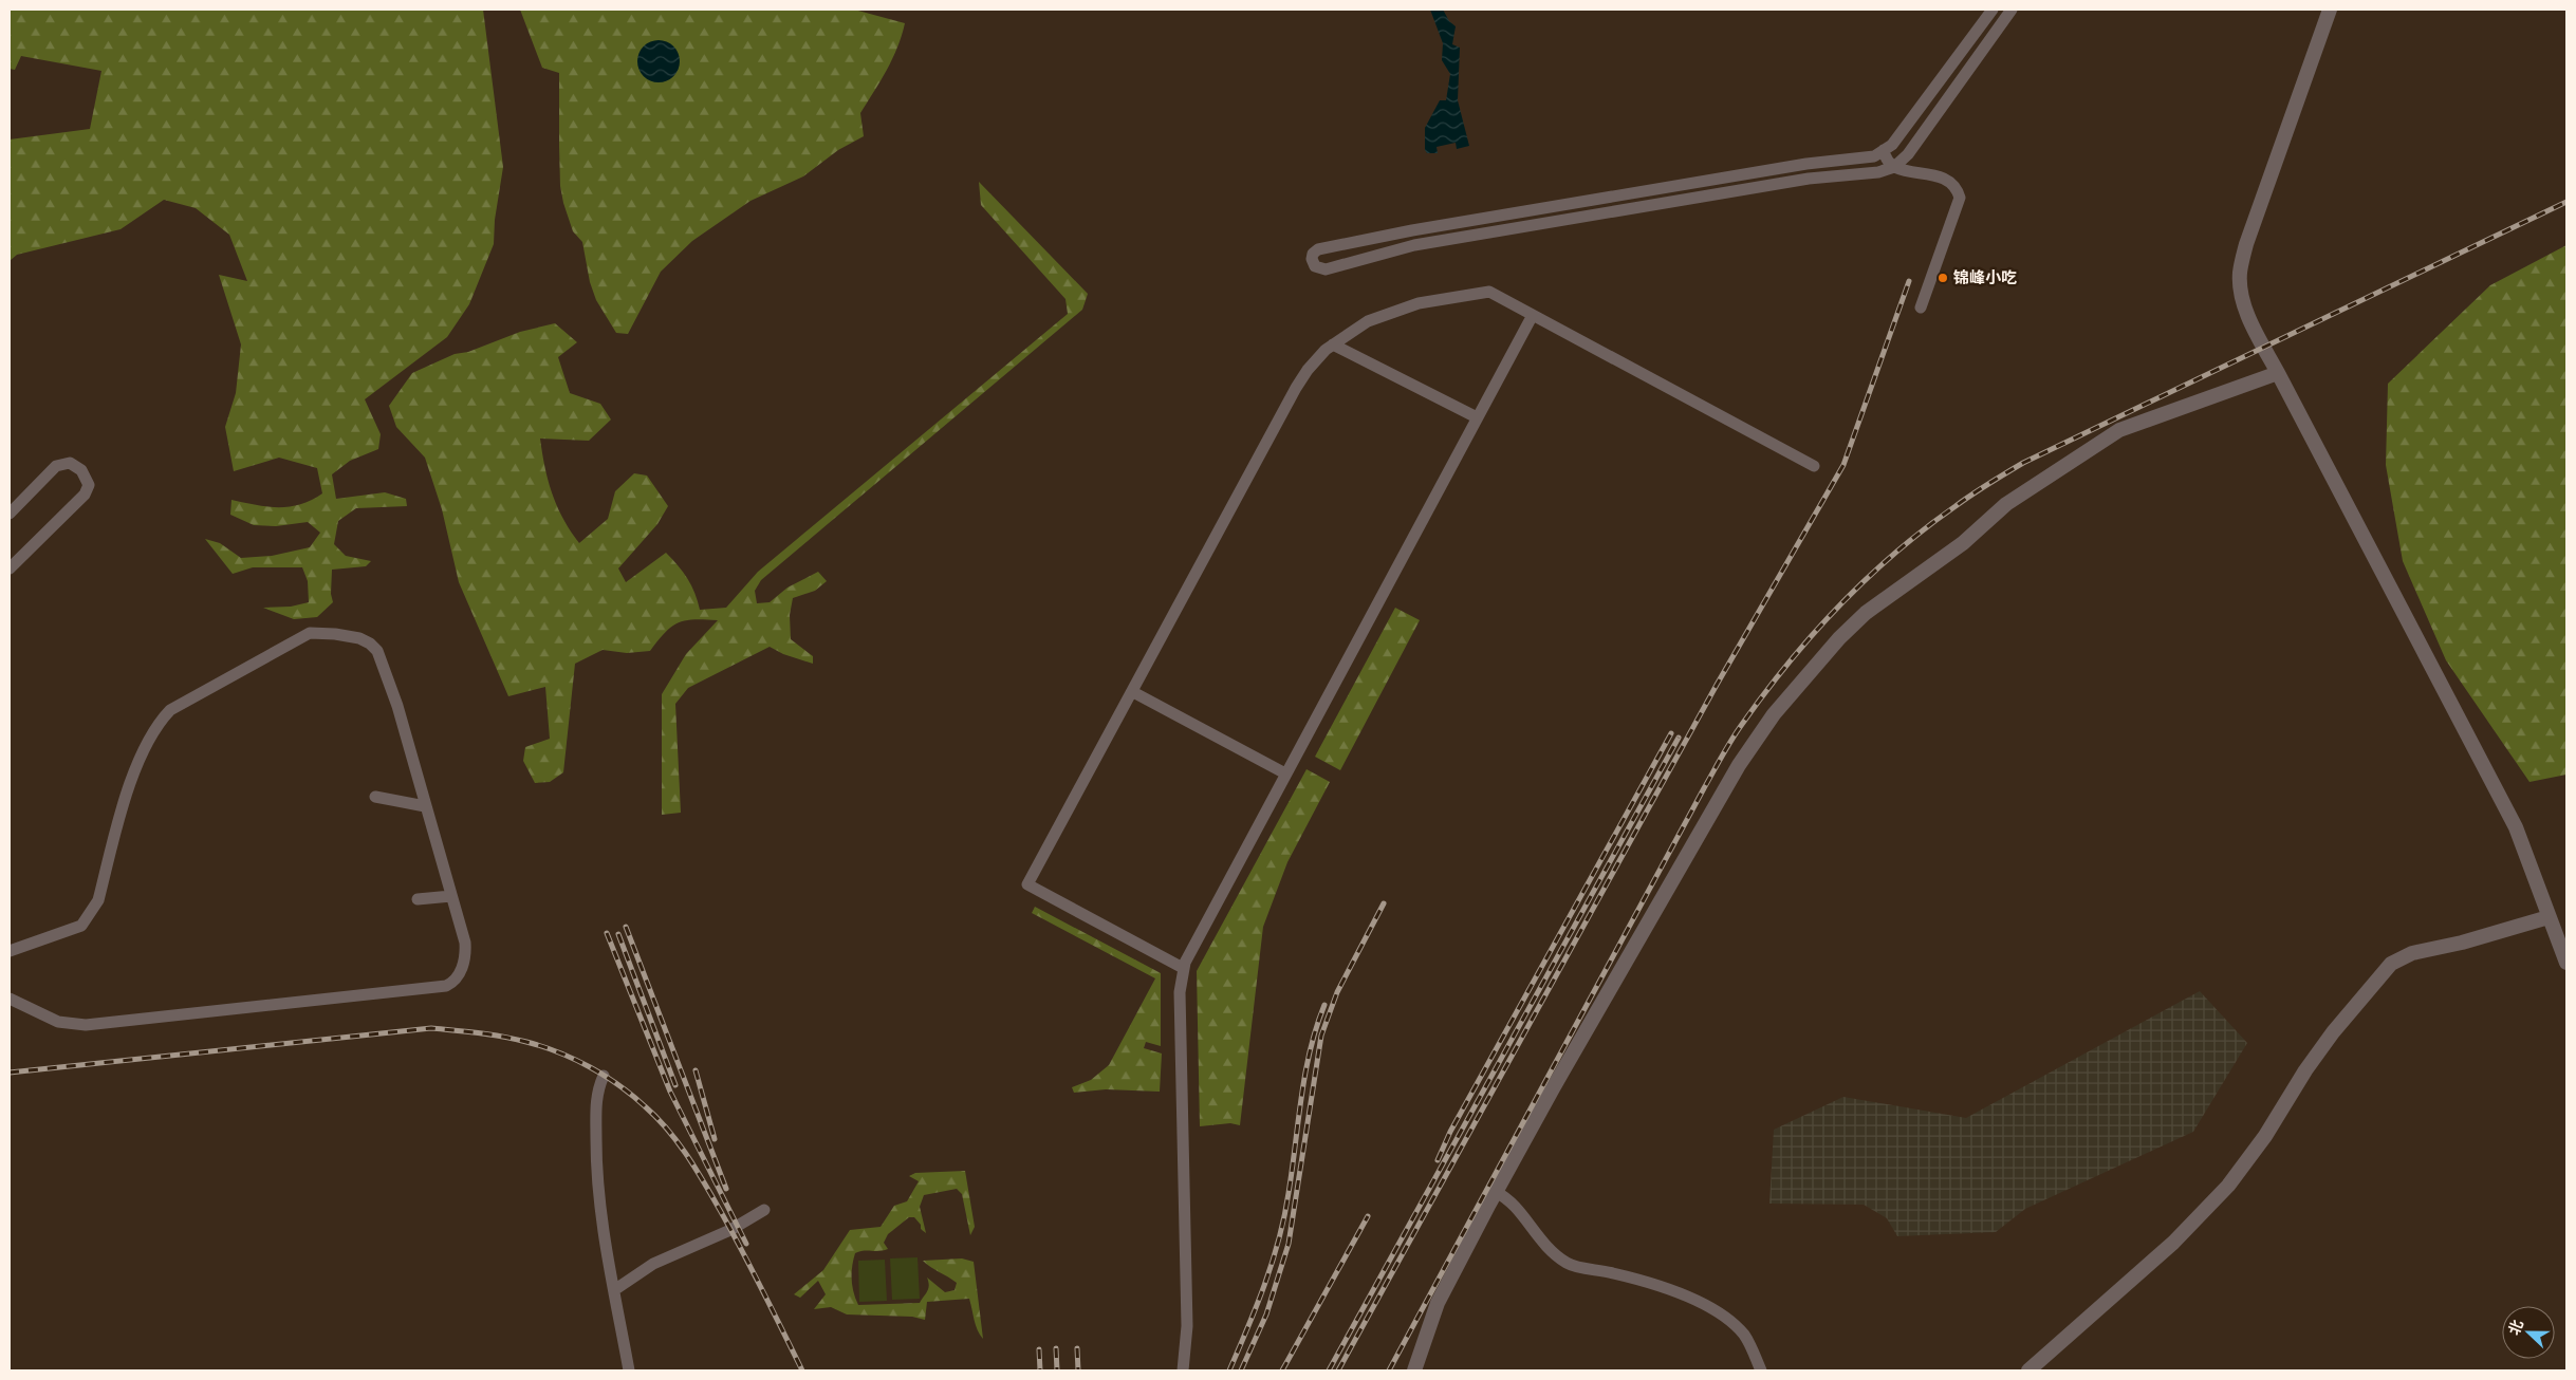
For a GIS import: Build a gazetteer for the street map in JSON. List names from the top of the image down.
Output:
{
  "places": ["锦峰小吃"],
  "north": "left"
}
